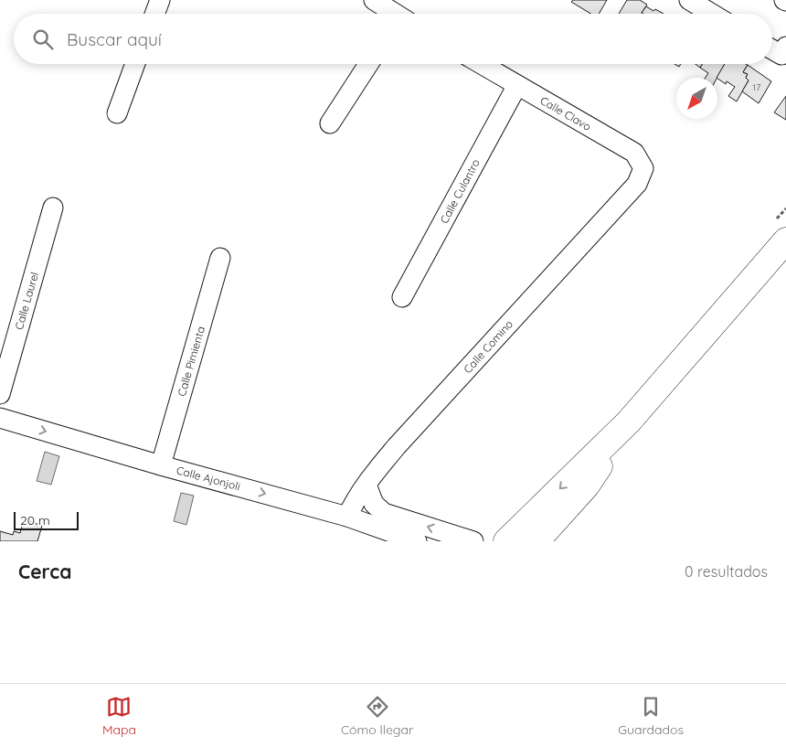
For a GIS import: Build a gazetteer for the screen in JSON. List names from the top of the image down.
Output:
{
  "streets": {
    "street": [
      "Calle Clavo",
      "Calle Culantro",
      "Calle Laurel",
      "Calle Comino",
      "Calle Pimienta",
      "Calle Ajonjoli"
    ]
  },
  "crossings": [
    ["Calle Clavo", "Calle Culantro"],
    ["Calle Clavo", "Calle Comino"],
    ["Calle Comino", "Calle Ajonjoli"],
    ["Calle Pimienta", "Calle Ajonjoli"]
  ],
  "one_way": ["Calle Ajonjoli"],
  "house_numbers": ["17"],
  "scale_bar": "20 m",
  "north": "bottom left",
  "page": {
    "search": "Buscar aquí",
    "scale": "20 m",
    "heading": ["Cerca", "0 resultados"],
    "nav": ["Mapa", "Cómo llegar", "Guardados"]
  }
}
